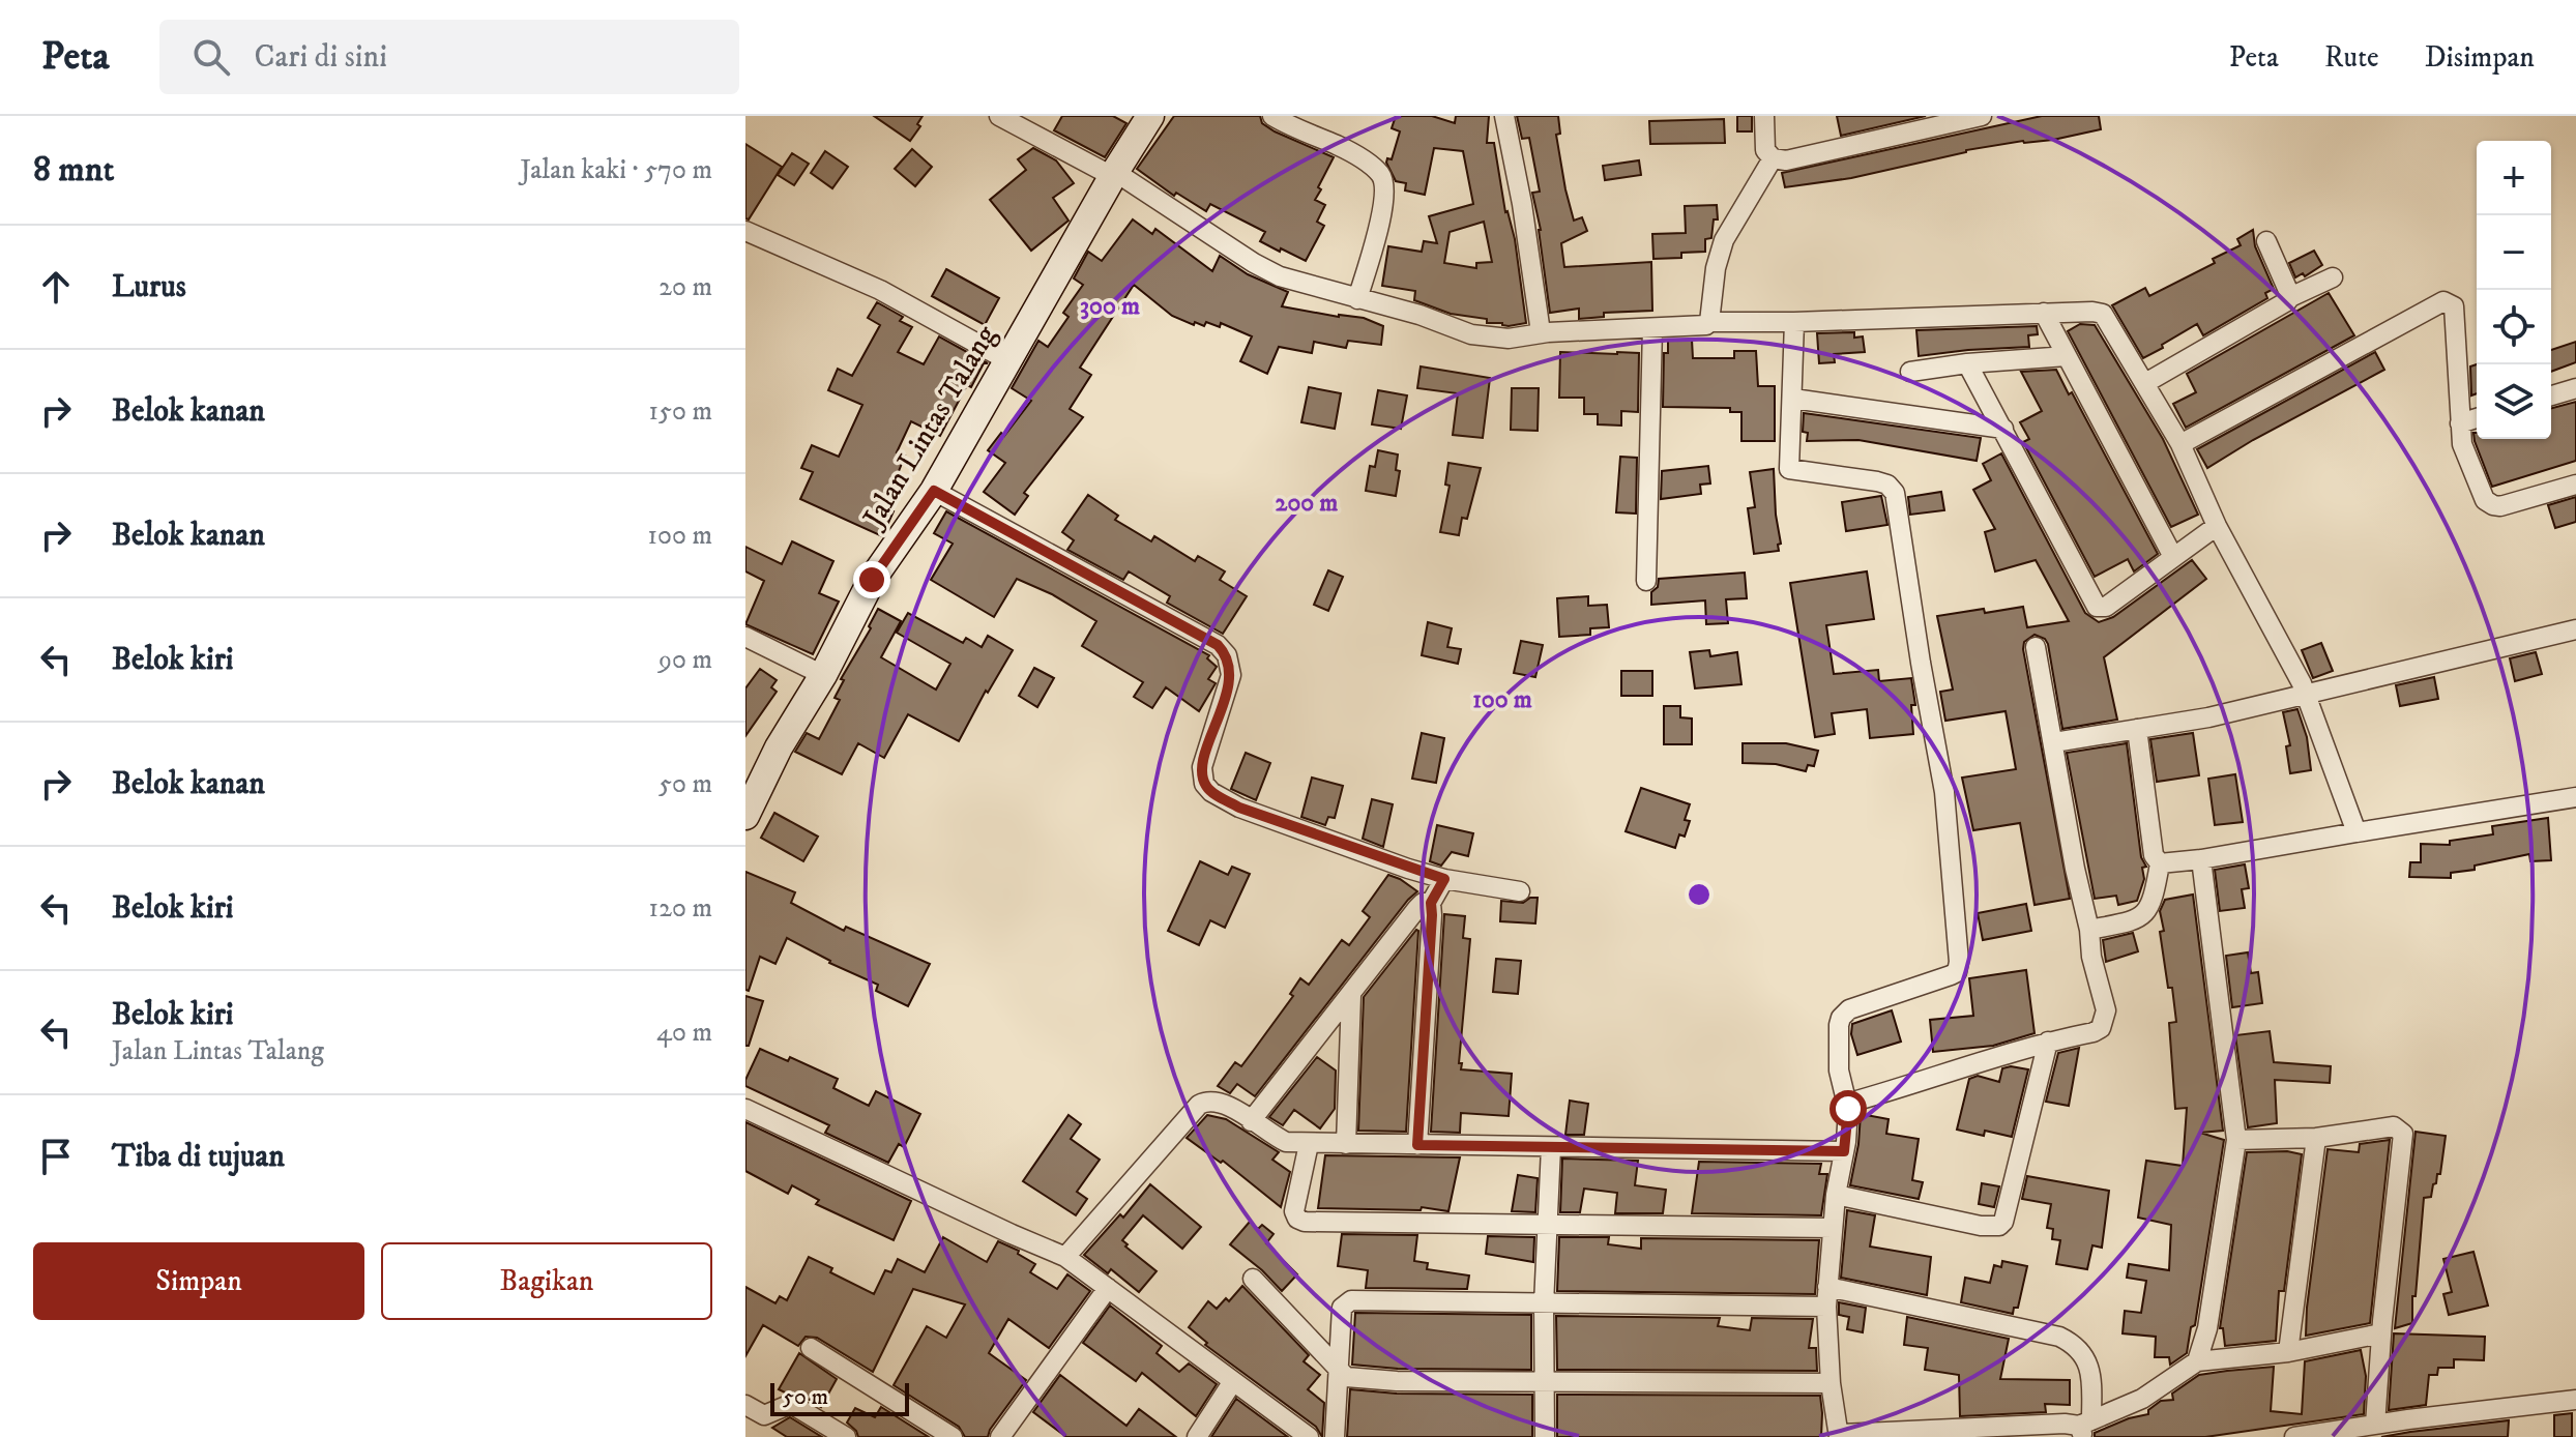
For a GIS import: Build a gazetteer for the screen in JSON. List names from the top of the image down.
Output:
{
  "streets": {
    "street": ["Jalan Lintas Talang"]
  },
  "scale_bar": "50 m",
  "page": {
    "header": "Peta",
    "search": "Cari di sini",
    "nav": ["Peta", "Rute", "Disimpan"],
    "heading": ["8 mnt", "Jalan kaki · 570 m"],
    "map_buttons": ["+", "−"],
    "list": [
      ["Lurus", "20 m"],
      ["Belok kanan", "150 m"],
      ["Belok kanan", "100 m"],
      ["Belok kiri", "90 m"],
      ["Belok kanan", "50 m"],
      ["Belok kiri", "120 m"],
      ["Belok kiri", "Jalan Lintas Talang", "40 m"],
      "Tiba di tujuan"
    ],
    "buttons": ["Simpan", "Bagikan"],
    "scale": "50 m"
  },
  "rings": ["300 m", "200 m", "100 m"]
}
